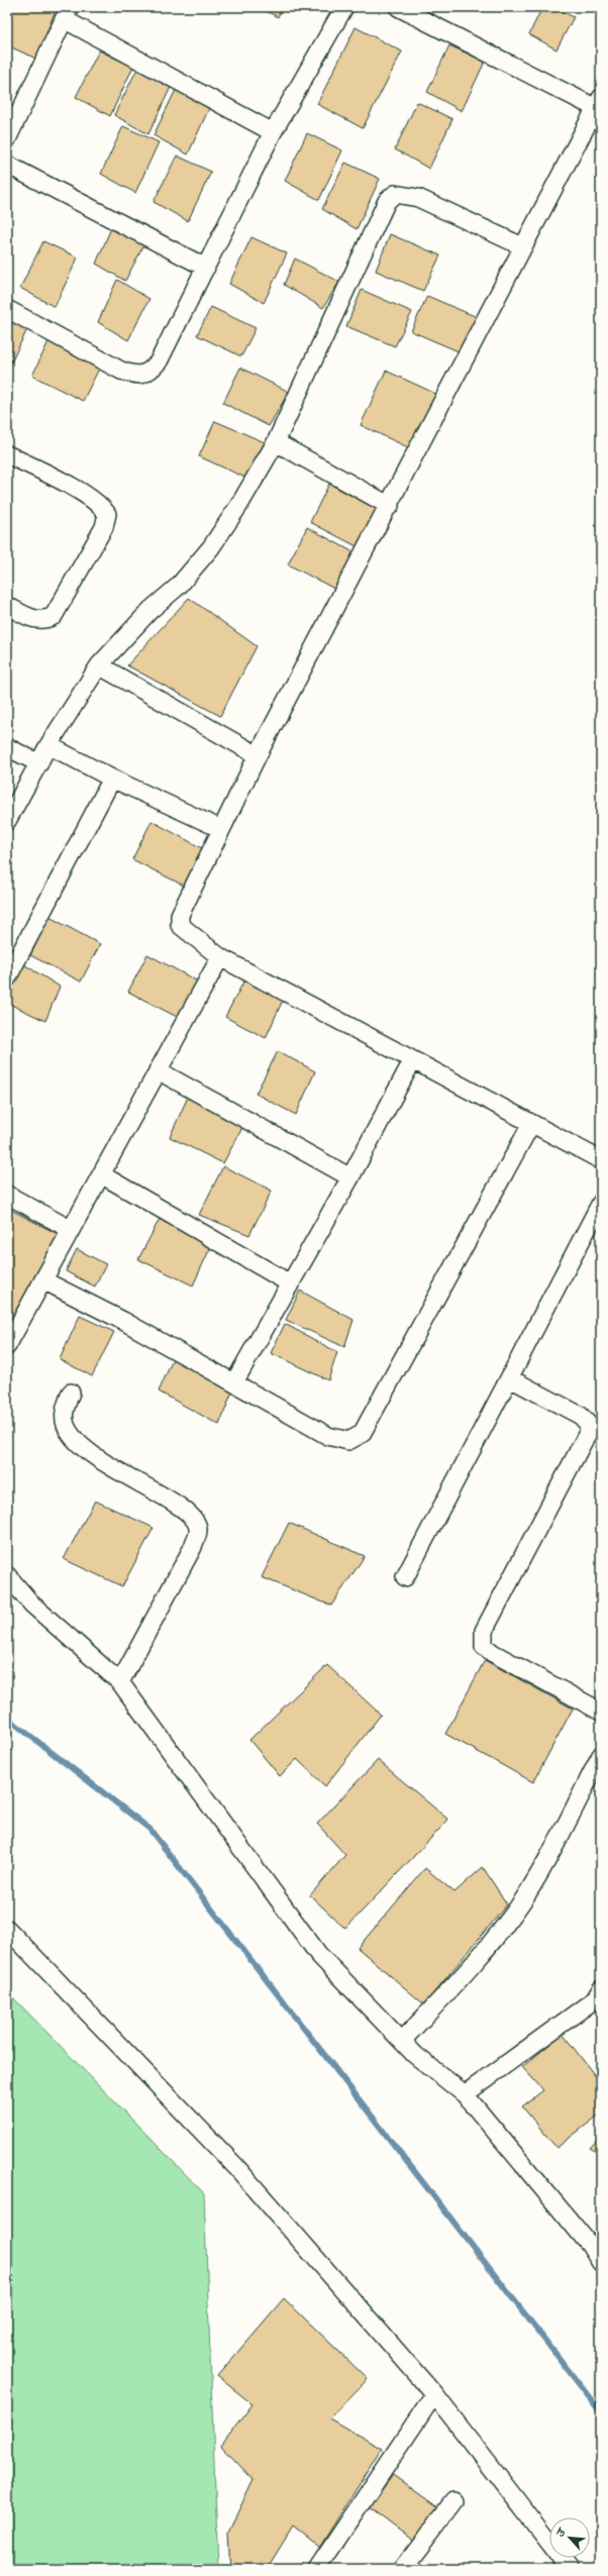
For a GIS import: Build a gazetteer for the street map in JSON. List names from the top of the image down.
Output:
{
  "north": "top left"
}
